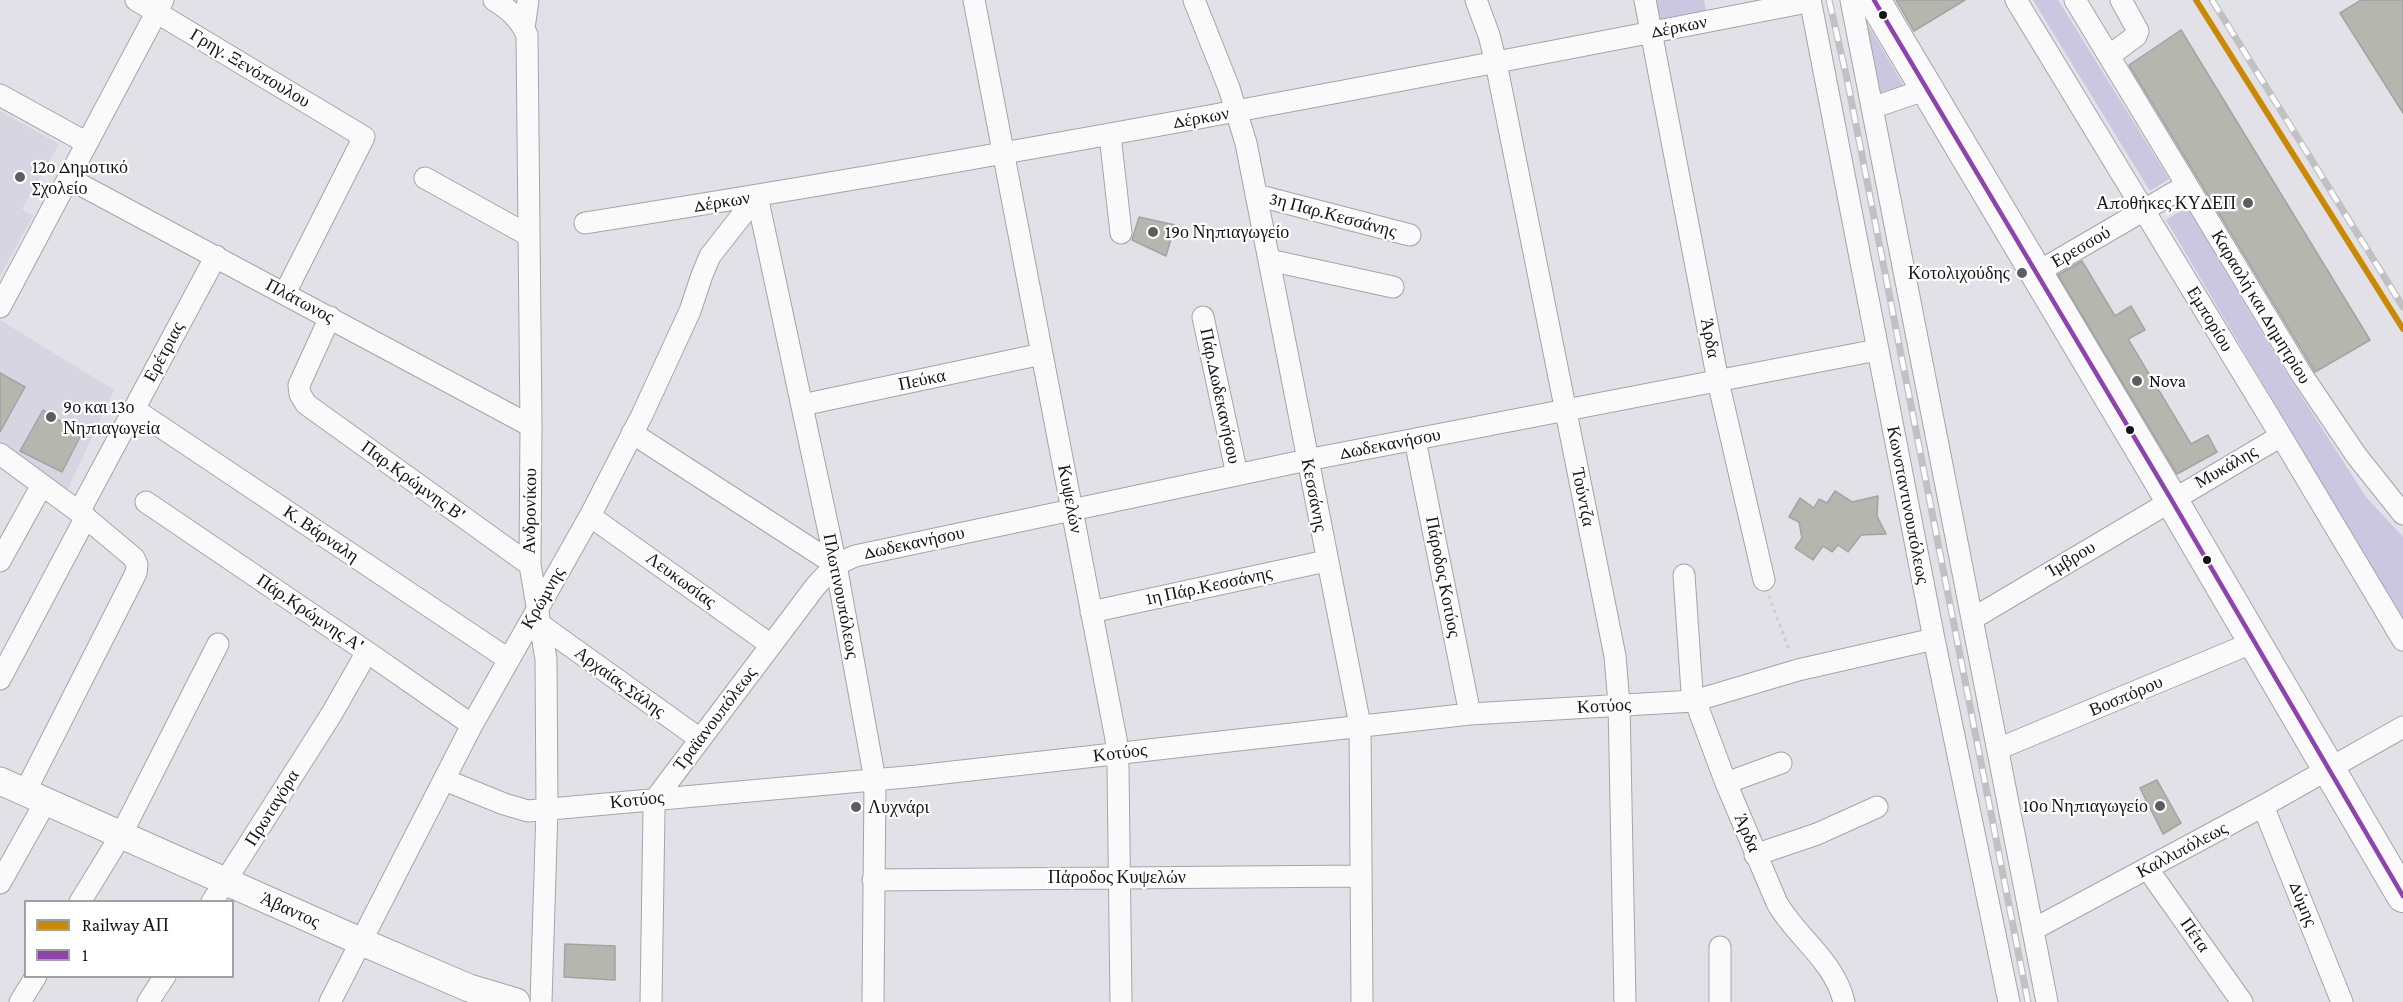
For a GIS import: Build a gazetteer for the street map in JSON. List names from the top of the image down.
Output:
{
  "streets": {
    "main road": ["Άβαντος"],
    "street": [
      "Δέρκων",
      "Γρηγ. Ξενόπουλου",
      "3η Παρ.Κεσσάνης",
      "Ερεσσού",
      "Πλάτωνος",
      "Καραολή και Δημητρίου",
      "Εμπορίου",
      "Άρδα",
      "Ερέτριας",
      "Πεύκα",
      "Πάρ.Δωδεκανήσου",
      "Δωδεκανήσου",
      "Μυκάλης",
      "Παρ.Κρώμνης Β'",
      "Κεσσάνης",
      "Τούντζα",
      "Κυψελών",
      "Κωνσταντινουπόλεως",
      "Ανδρονίκου",
      "Κ. Βάρναλη",
      "Ίμβρου",
      "Πάροδος Κοτύος",
      "Λευκωσίας",
      "1η Πάρ.Κεσσάνης",
      "Πλωτινουπόλεως",
      "Κρώμνης",
      "Πάρ.Κρώμνης Α'",
      "Αρχαίας Σάλης",
      "Βοσπόρου",
      "Κοτύος",
      "Τραϊανουπόλεως",
      "Πρωταγόρα",
      "Καλλιπόλεως",
      "Πάροδος Κυψελών",
      "Δύμης",
      "Πέτα"
    ]
  },
  "crossings": [
    ["Δέρκων", "Άρδα"],
    ["Δέρκων", "Κεσσάνης"],
    ["Δέρκων", "Τούντζα"],
    ["Δέρκων", "Κυψελών"],
    ["Δέρκων", "Κωνσταντινουπόλεως"],
    ["Δέρκων", "Πλωτινουπόλεως"],
    ["Δέρκων", "Κρώμνης"],
    ["Γρηγ. Ξενόπουλου", "Πλάτωνος"],
    ["3η Παρ.Κεσσάνης", "Κεσσάνης"],
    ["Ερεσσού", "Καραολή και Δημητρίου"],
    ["Ερεσσού", "Εμπορίου"],
    ["Πλάτωνος", "Ερέτριας"],
    ["Πλάτωνος", "Παρ.Κρώμνης Β'"],
    ["Πλάτωνος", "Ανδρονίκου"],
    ["Εμπορίου", "Μυκάλης"],
    ["Άρδα", "Δωδεκανήσου"],
    ["Άρδα", "Κοτύος"],
    ["Ερέτριας", "Κ. Βάρναλη"],
    ["Πεύκα", "Κυψελών"],
    ["Πεύκα", "Πλωτινουπόλεως"],
    ["Πάρ.Δωδεκανήσου", "Δωδεκανήσου"],
    ["Δωδεκανήσου", "Κεσσάνης"],
    ["Δωδεκανήσου", "Τούντζα"],
    ["Δωδεκανήσου", "Κυψελών"],
    ["Δωδεκανήσου", "Κωνσταντινουπόλεως"],
    ["Δωδεκανήσου", "Πάροδος Κοτύος"],
    ["Δωδεκανήσου", "Πλωτινουπόλεως"],
    ["Δωδεκανήσου", "Τραϊανουπόλεως"],
    ["Μυκάλης", "Ίμβρου"],
    ["Παρ.Κρώμνης Β'", "Ανδρονίκου"],
    ["Κεσσάνης", "1η Πάρ.Κεσσάνης"],
    ["Κεσσάνης", "Κοτύος"],
    ["Κεσσάνης", "Πάροδος Κυψελών"],
    ["Τούντζα", "Κοτύος"],
    ["Κυψελών", "1η Πάρ.Κεσσάνης"],
    ["Κυψελών", "Κοτύος"],
    ["Κυψελών", "Πάροδος Κυψελών"],
    ["Ανδρονίκου", "Κρώμνης"],
    ["Ανδρονίκου", "Αρχαίας Σάλης"],
    ["Ανδρονίκου", "Κοτύος"],
    ["Κ. Βάρναλη", "Κρώμνης"],
    ["Πάροδος Κοτύος", "Κοτύος"],
    ["Λευκωσίας", "Κρώμνης"],
    ["Λευκωσίας", "Τραϊανουπόλεως"],
    ["Πλωτινουπόλεως", "Κρώμνης"],
    ["Πλωτινουπόλεως", "Κοτύος"],
    ["Πλωτινουπόλεως", "Τραϊανουπόλεως"],
    ["Πλωτινουπόλεως", "Πάροδος Κυψελών"],
    ["Κρώμνης", "Πάρ.Κρώμνης Α'"],
    ["Κρώμνης", "Αρχαίας Σάλης"],
    ["Κρώμνης", "Κοτύος"],
    ["Κρώμνης", "Άβαντος"],
    ["Πάρ.Κρώμνης Α'", "Πρωταγόρα"],
    ["Αρχαίας Σάλης", "Τραϊανουπόλεως"],
    ["Κοτύος", "Τραϊανουπόλεως"],
    ["Πρωταγόρα", "Άβαντος"],
    ["Καλλιπόλεως", "Δύμης"],
    ["Καλλιπόλεως", "Πέτα"]
  ],
  "places": [
    "12ο Δημοτικό Σχολείο",
    "Αποθήκες ΚΥΔΕΠ",
    "19ο Νηπιαγωγείο",
    "Κοτολιχούδης",
    "Nova",
    "9ο και 13ο Νηπιαγωγεία",
    "10ο Νηπιαγωγείο",
    "Λυχνάρι"
  ],
  "lines": ["rail line ΑΠ", "transit line 1"],
  "legend": ["Railway ΑΠ", "1"]
}
